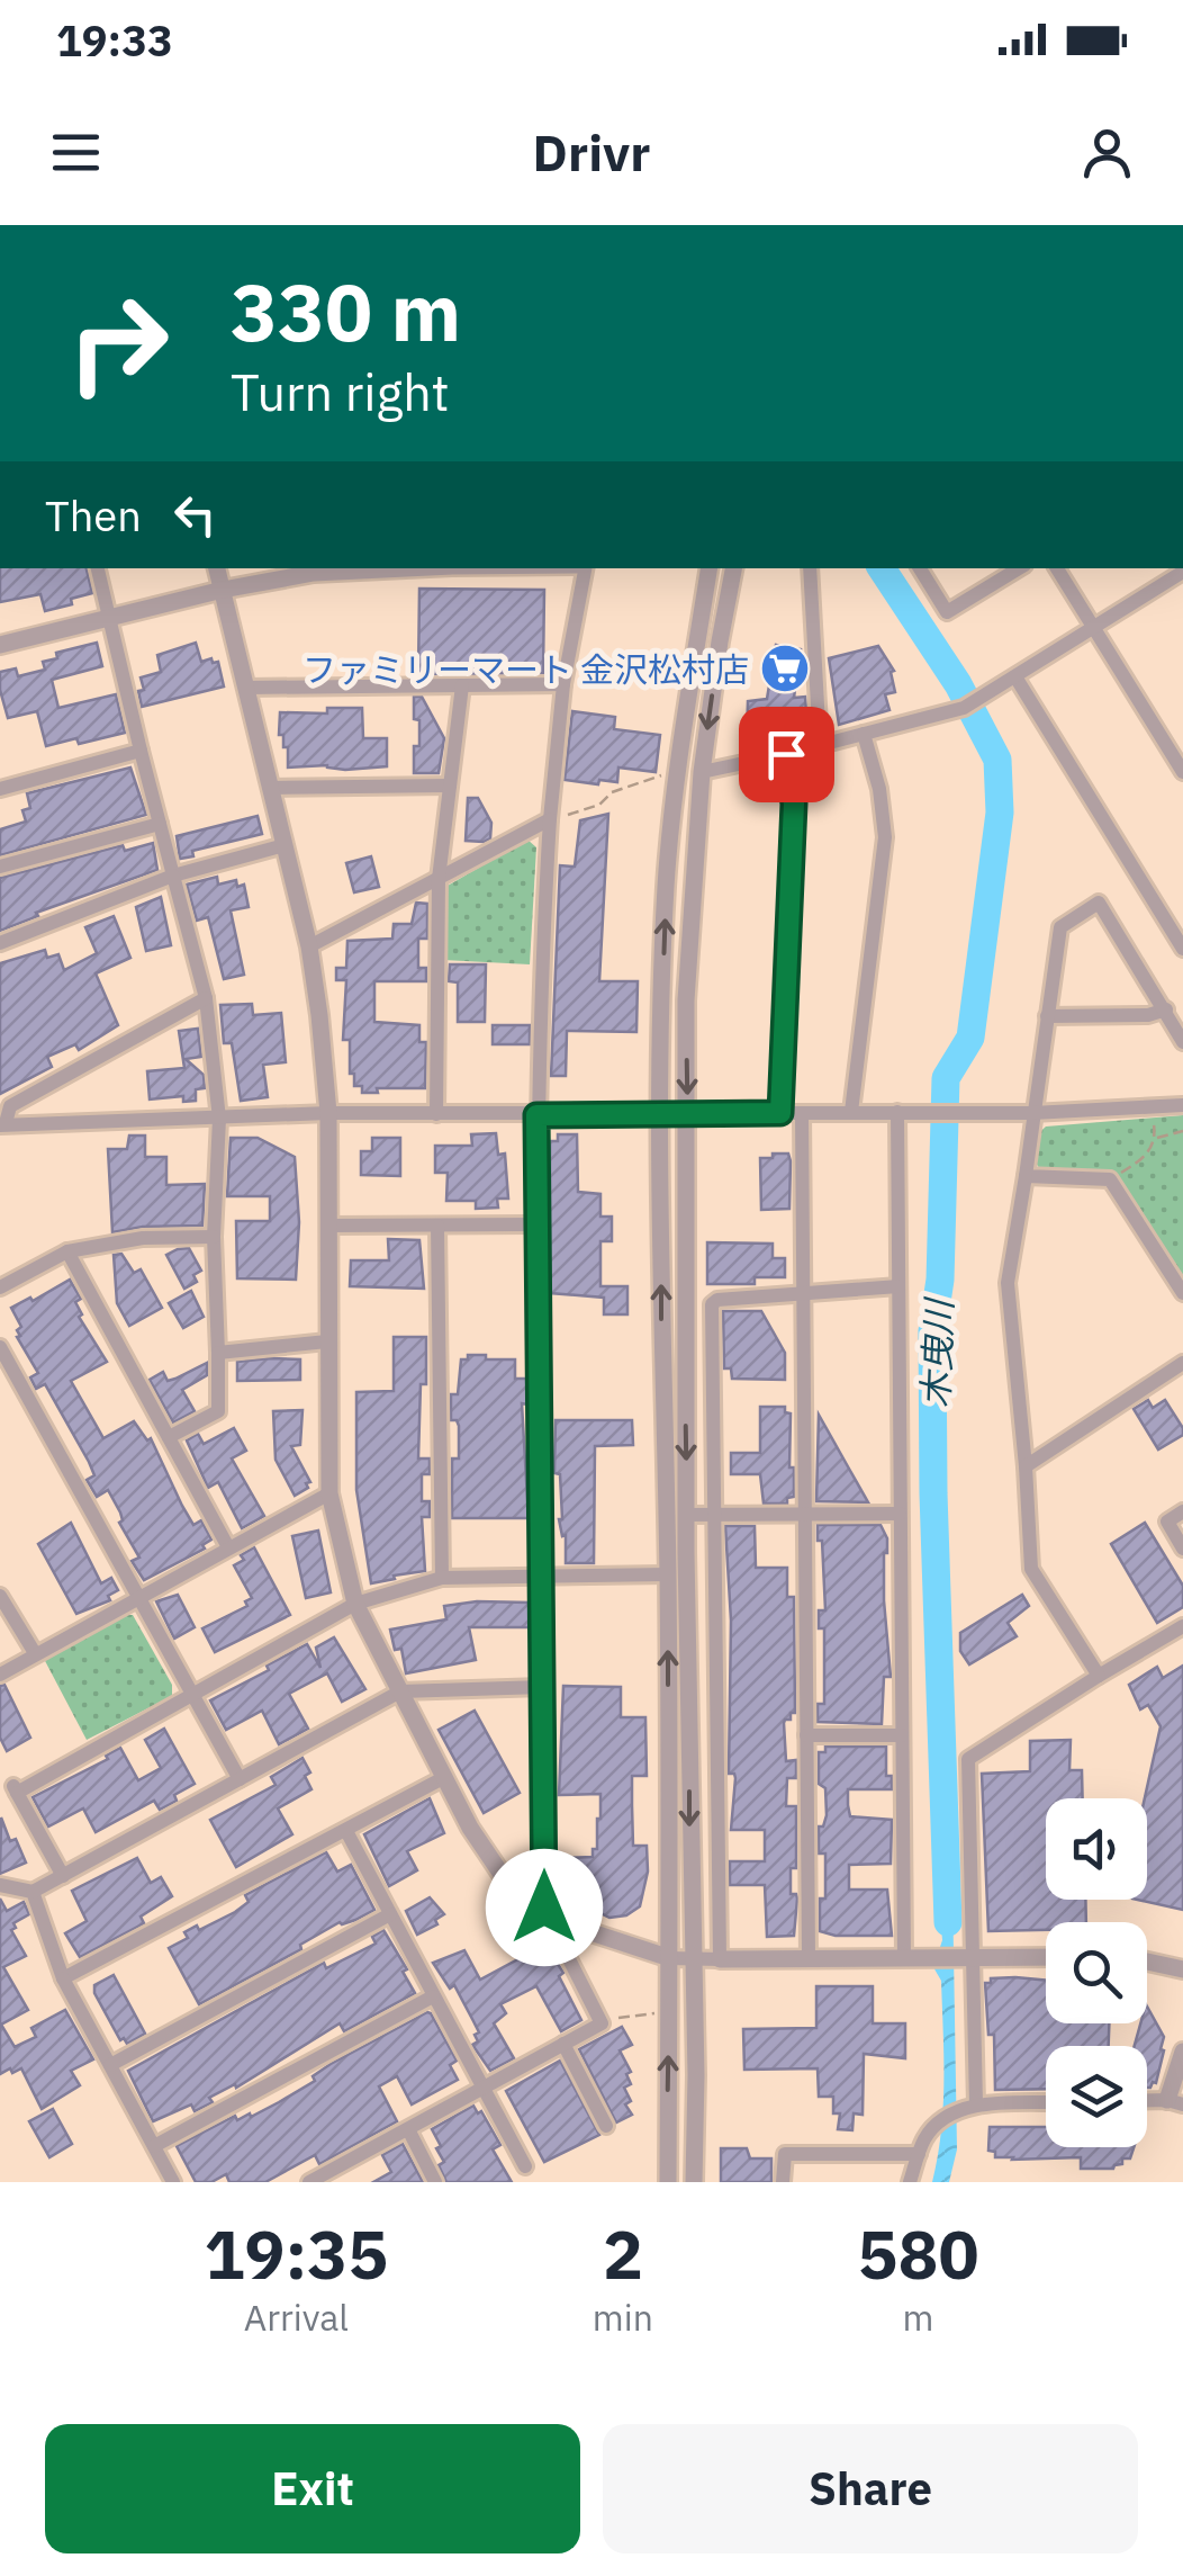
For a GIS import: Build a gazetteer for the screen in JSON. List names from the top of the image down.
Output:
{
  "water": ["木曳川"],
  "places": {
    "supermarket": ["ファミリーマート 金沢松村店"]
  },
  "page": {
    "status": "19:33",
    "header": "Drivr",
    "turn": ["330 m", "Turn right"],
    "then": "Then",
    "eta": [
      "19:35",
      "Arrival",
      "2",
      "min",
      "580",
      "m"
    ],
    "buttons": ["Exit", "Share"]
  }
}
